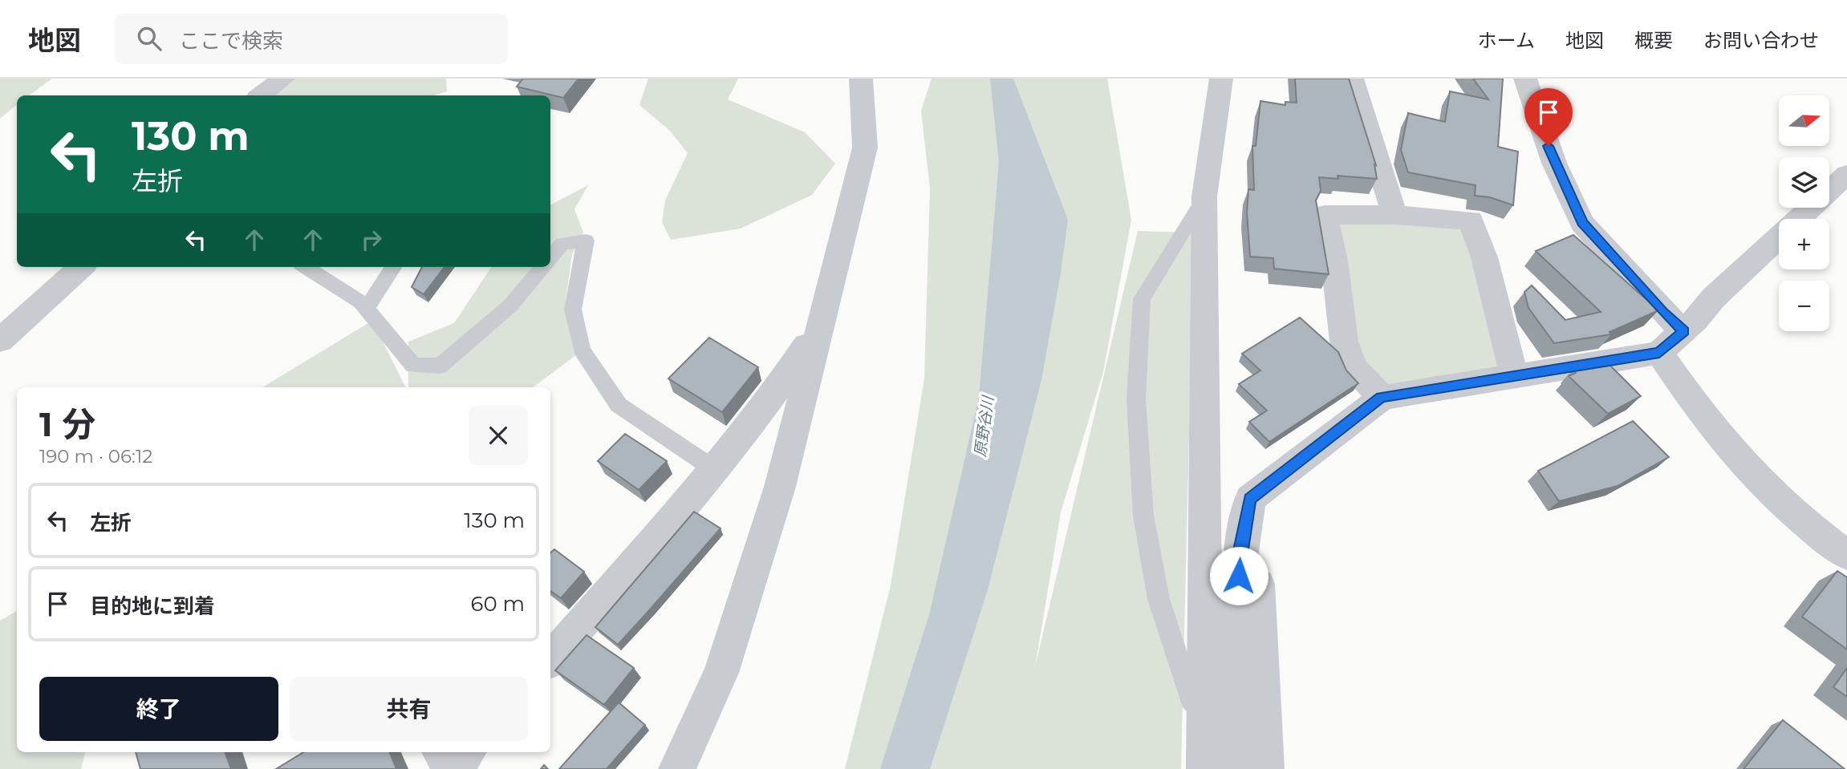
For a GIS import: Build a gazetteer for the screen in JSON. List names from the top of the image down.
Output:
{
  "water": ["原野谷川"],
  "north": "right",
  "page": {
    "header": "地図",
    "search": "ここで検索",
    "nav": [
      "ホーム",
      "地図",
      "概要",
      "お問い合わせ"
    ],
    "map_buttons": ["+", "−"],
    "turn": ["130 m", "左折"],
    "heading": ["1 分", "190 m · 06:12"],
    "list": [
      {
        "name": "左折",
        "value": "130 m"
      },
      {
        "name": "目的地に到着",
        "value": "60 m"
      }
    ],
    "buttons": ["終了", "共有"]
  }
}
